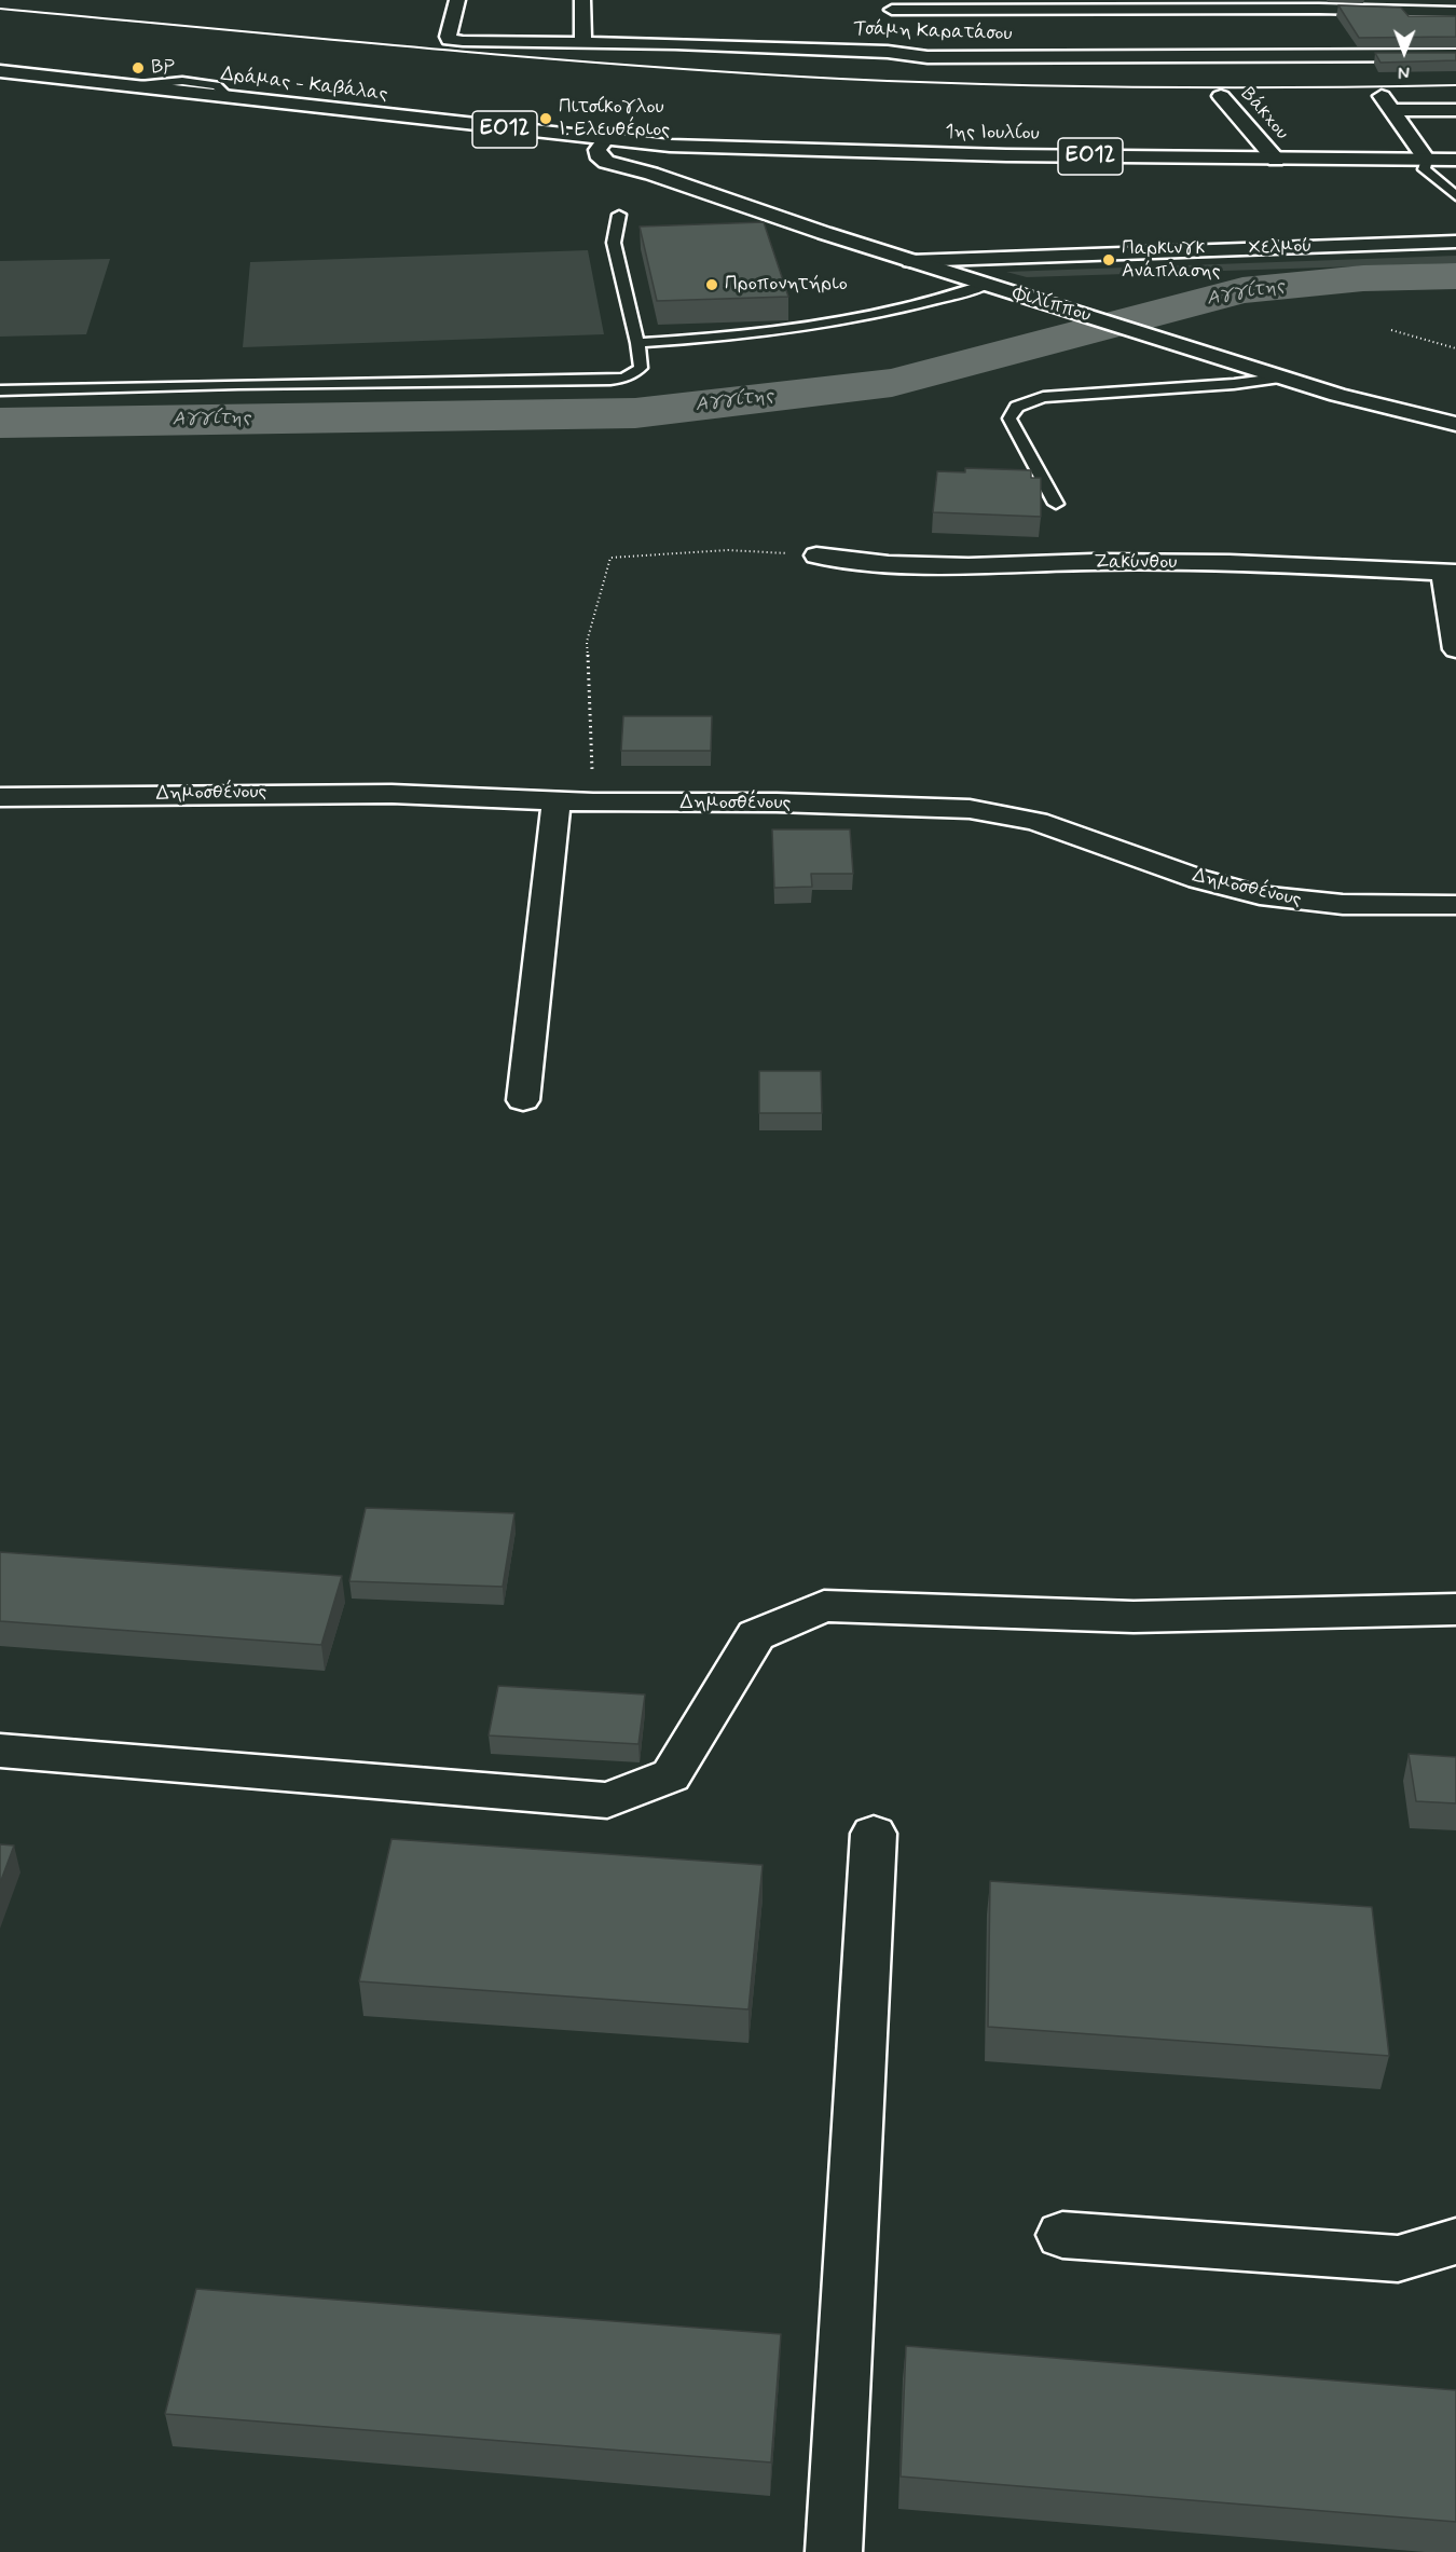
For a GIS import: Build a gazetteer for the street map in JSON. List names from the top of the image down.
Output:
{
  "streets": {
    "street": [
      "Τσάμη Καρατάσου",
      "Δράμας - Καβάλας",
      "Βάκχου",
      "ΕΟ12",
      "1ης Ιουλίου",
      "Χελμού",
      "Φιλίππου",
      "Ζακύνθου",
      "Δημοσθένους"
    ]
  },
  "crossings": [
    ["Δράμας - Καβάλας", "1ης Ιουλίου"],
    ["Δράμας - Καβάλας", "Φιλίππου"],
    ["Βάκχου", "1ης Ιουλίου"],
    ["Χελμού", "Φιλίππου"]
  ],
  "water": ["Αγγίτης"],
  "places": [
    "BP",
    "Πιτσίκογλου Ι. Ελευθέριος",
    "Παρκινγκ Ανάπλασης",
    "Προπονητήριο"
  ],
  "north": "bottom"
}
